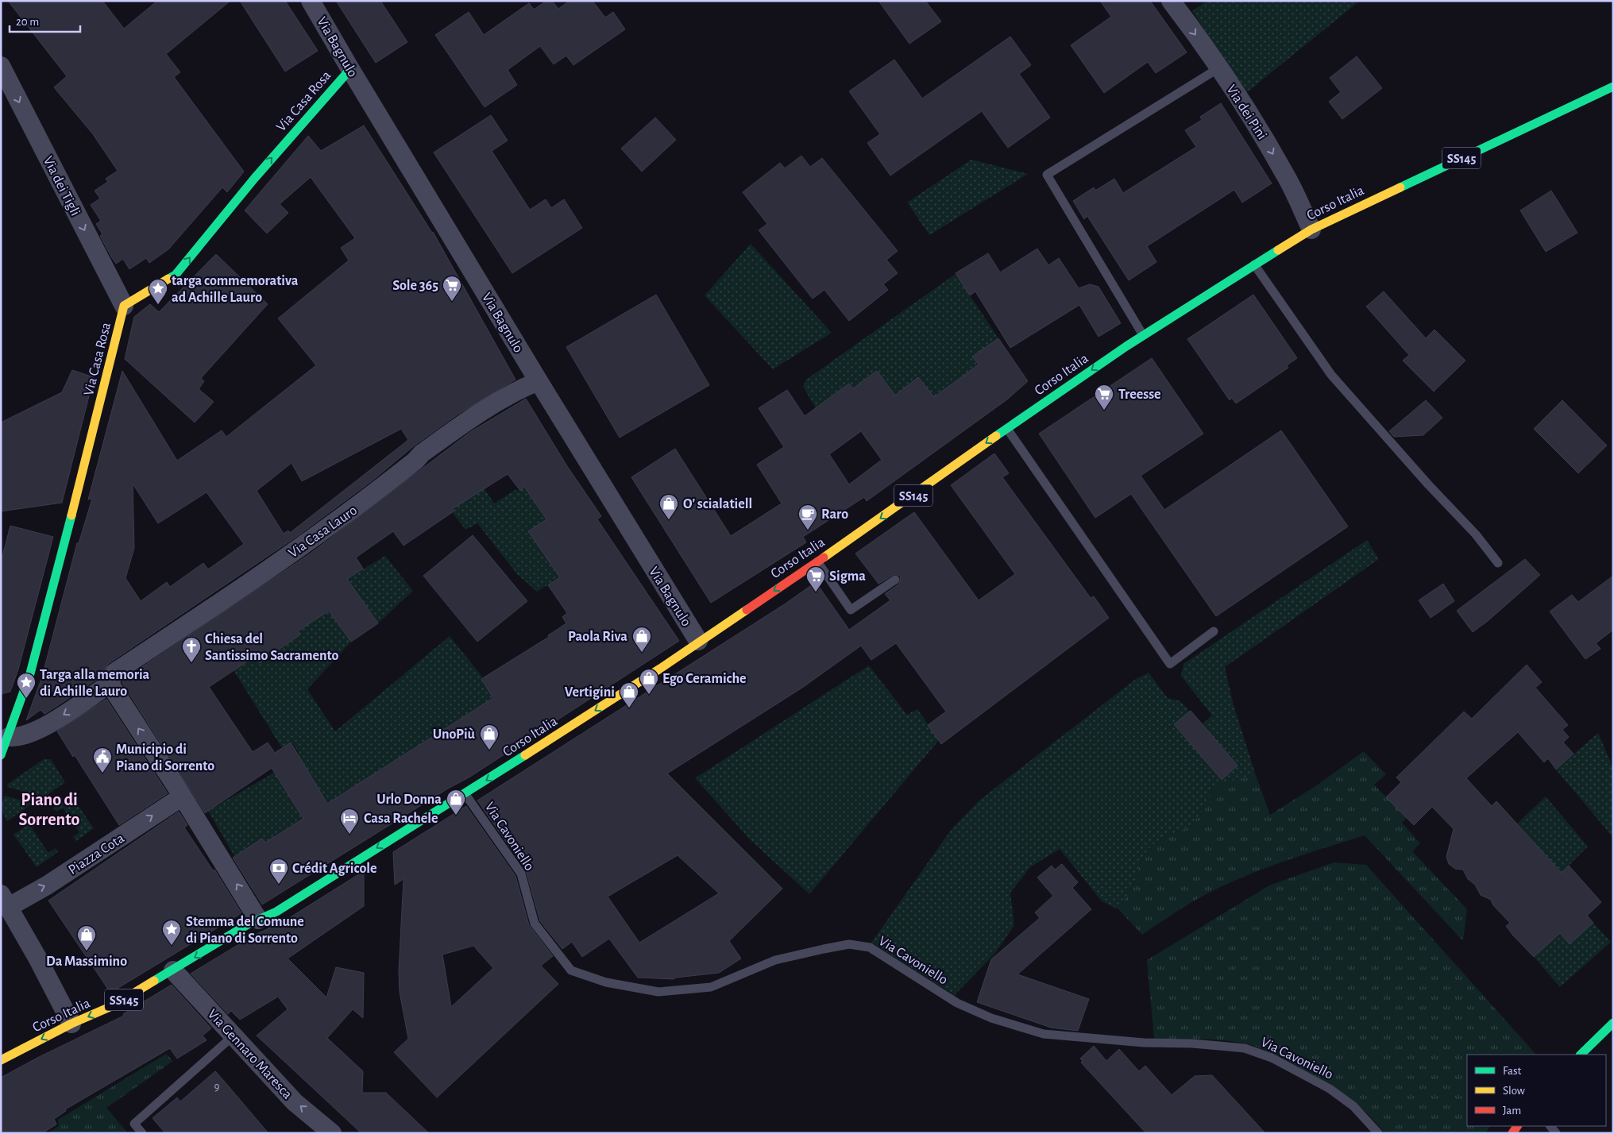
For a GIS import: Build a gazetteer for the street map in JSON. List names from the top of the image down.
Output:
{
  "streets": {
    "main road": ["Via Casa Rosa", "SS145", "Corso Italia"],
    "street": [
      "Via Bagnulo",
      "Via dei Pini",
      "Via dei Tigli",
      "Via Casa Lauro",
      "Piazza Cota",
      "Via Gennaro Maresca"
    ],
    "lane": ["Via Cavoniello"]
  },
  "crossings": [
    ["Via Bagnulo", "Via Casa Rosa"],
    ["Via Bagnulo", "Corso Italia"],
    ["Via Bagnulo", "Via Casa Lauro"],
    ["Via Casa Rosa", "Via dei Tigli"],
    ["Via dei Pini", "Corso Italia"],
    ["Corso Italia", "Via Cavoniello"],
    ["Corso Italia", "Piazza Cota"],
    ["Corso Italia", "Via Gennaro Maresca"]
  ],
  "one_way": [
    "Via Casa Rosa",
    "Via dei Pini",
    "Via dei Tigli",
    "Corso Italia",
    "Via Gennaro Maresca"
  ],
  "districts": ["Piano di Sorrento"],
  "places": {
    "supermarket": ["Sole 365", "Treesse", "Sigma"],
    "place": ["targa commemorativa ad Achille Lauro", "Targa alla memoria di Achille Lauro", "Stemma del Comune di Piano di Sorrento"],
    "shop": [
      "O' scialatiell",
      "Paola Riva",
      "Ego Ceramiche",
      "Vertigini",
      "UnoPiù",
      "Urlo Donna",
      "Da Massimino"
    ],
    "cafe": ["Raro"],
    "church": ["Chiesa del Santissimo Sacramento"],
    "public building": ["Municipio di Piano di Sorrento"],
    "hotel": ["Casa Rachele"],
    "bank": ["Crédit Agricole"]
  },
  "house_numbers": ["9"],
  "legend": ["Fast", "Slow", "Jam"],
  "scale_bar": "20 m"
}
